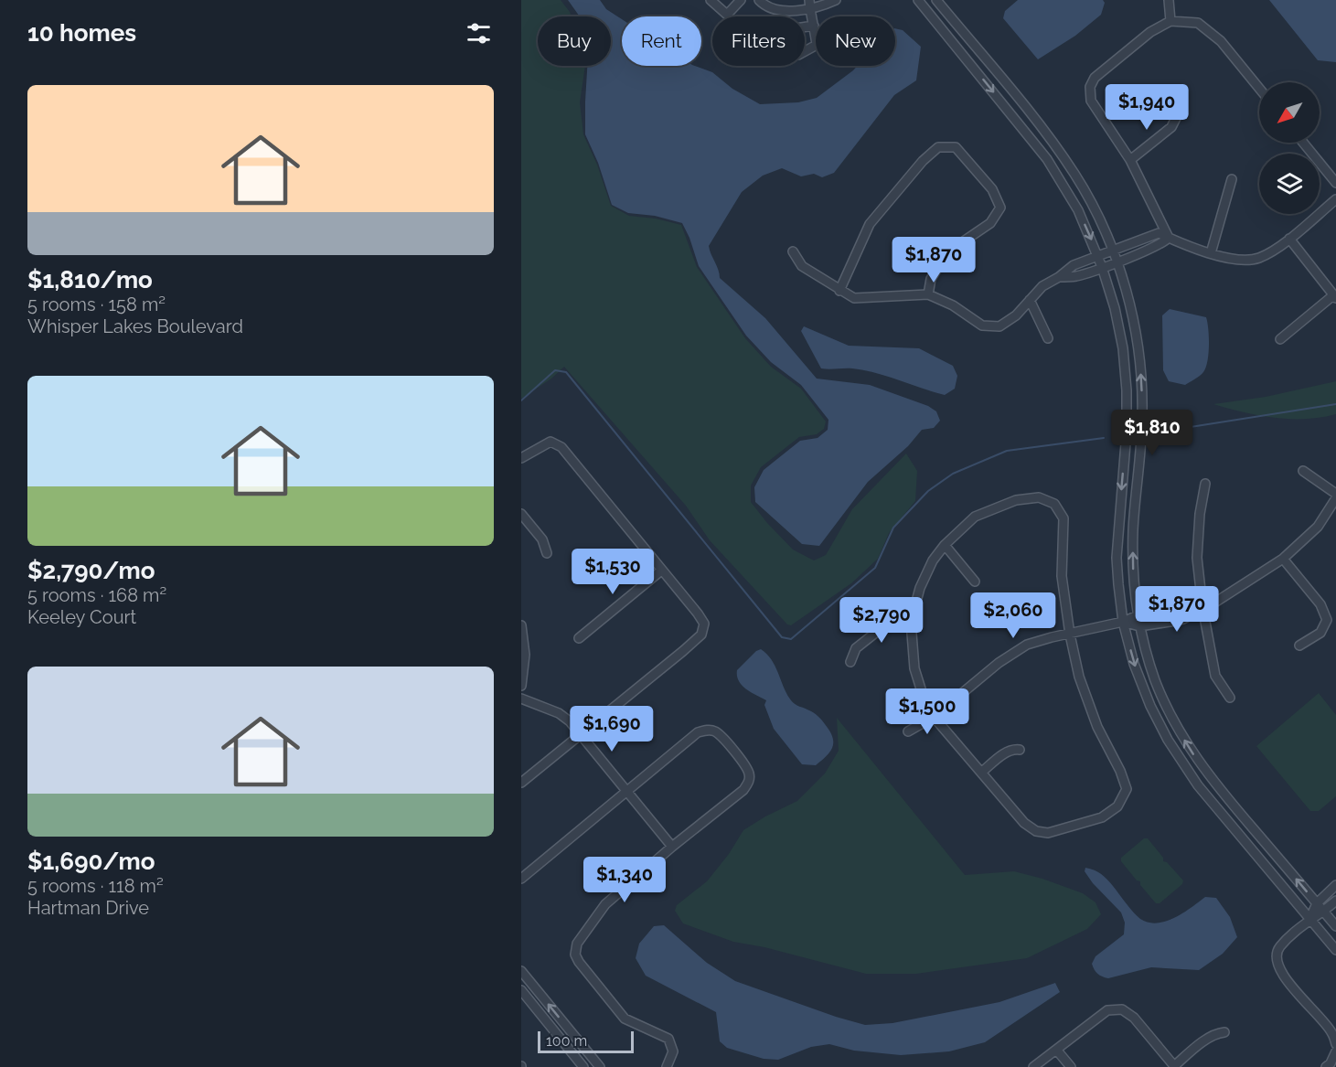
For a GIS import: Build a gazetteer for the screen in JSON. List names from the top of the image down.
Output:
{
  "scale_bar": "100 m",
  "north": "bottom left",
  "page": {
    "heading": "10 homes",
    "chip": [
      "Buy",
      "Rent",
      "Filters",
      "New"
    ],
    "list": [
      {
        "name": "$1,810/mo",
        "note": "5 rooms · 158 m² · Whisper Lakes Boulevard"
      },
      {
        "name": "$2,790/mo",
        "note": "5 rooms · 168 m² · Keeley Court"
      },
      {
        "name": "$1,690/mo",
        "note": "5 rooms · 118 m² · Hartman Drive"
      }
    ],
    "price": [
      "$1,940",
      "$1,870",
      "$1,810",
      "$1,530",
      "$1,870",
      "$2,060",
      "$2,790",
      "$1,500",
      "$1,690",
      "$1,340"
    ],
    "scale": "100 m"
  }
}
